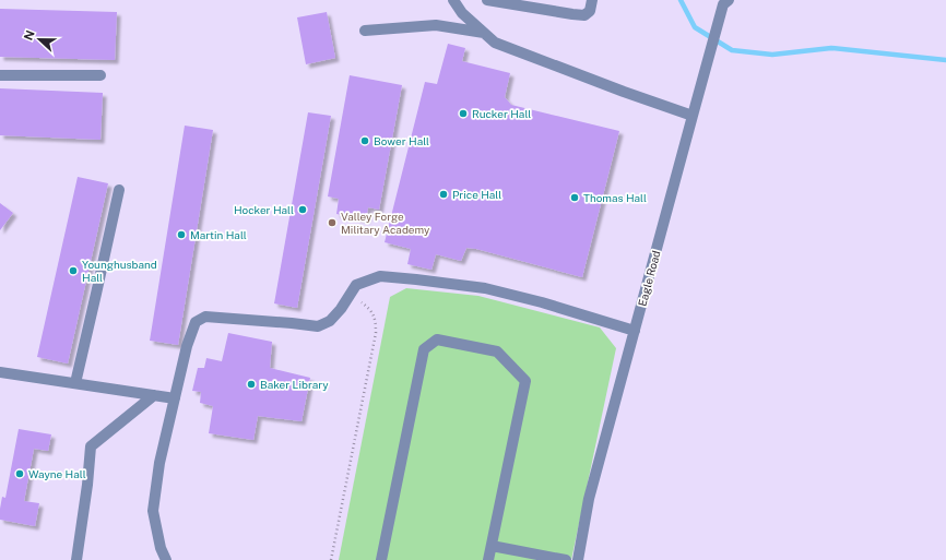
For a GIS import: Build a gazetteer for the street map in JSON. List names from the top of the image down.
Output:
{
  "streets": {
    "street": ["Eagle Road"]
  },
  "places": [
    "Rucker Hall",
    "Bower Hall",
    "Price Hall",
    "Thomas Hall",
    "Hocker Hall",
    "Valley Forge Military Academy",
    "Martin Hall",
    "Younghusband Hall",
    "Baker Library",
    "Wayne Hall"
  ],
  "north": "left"
}
